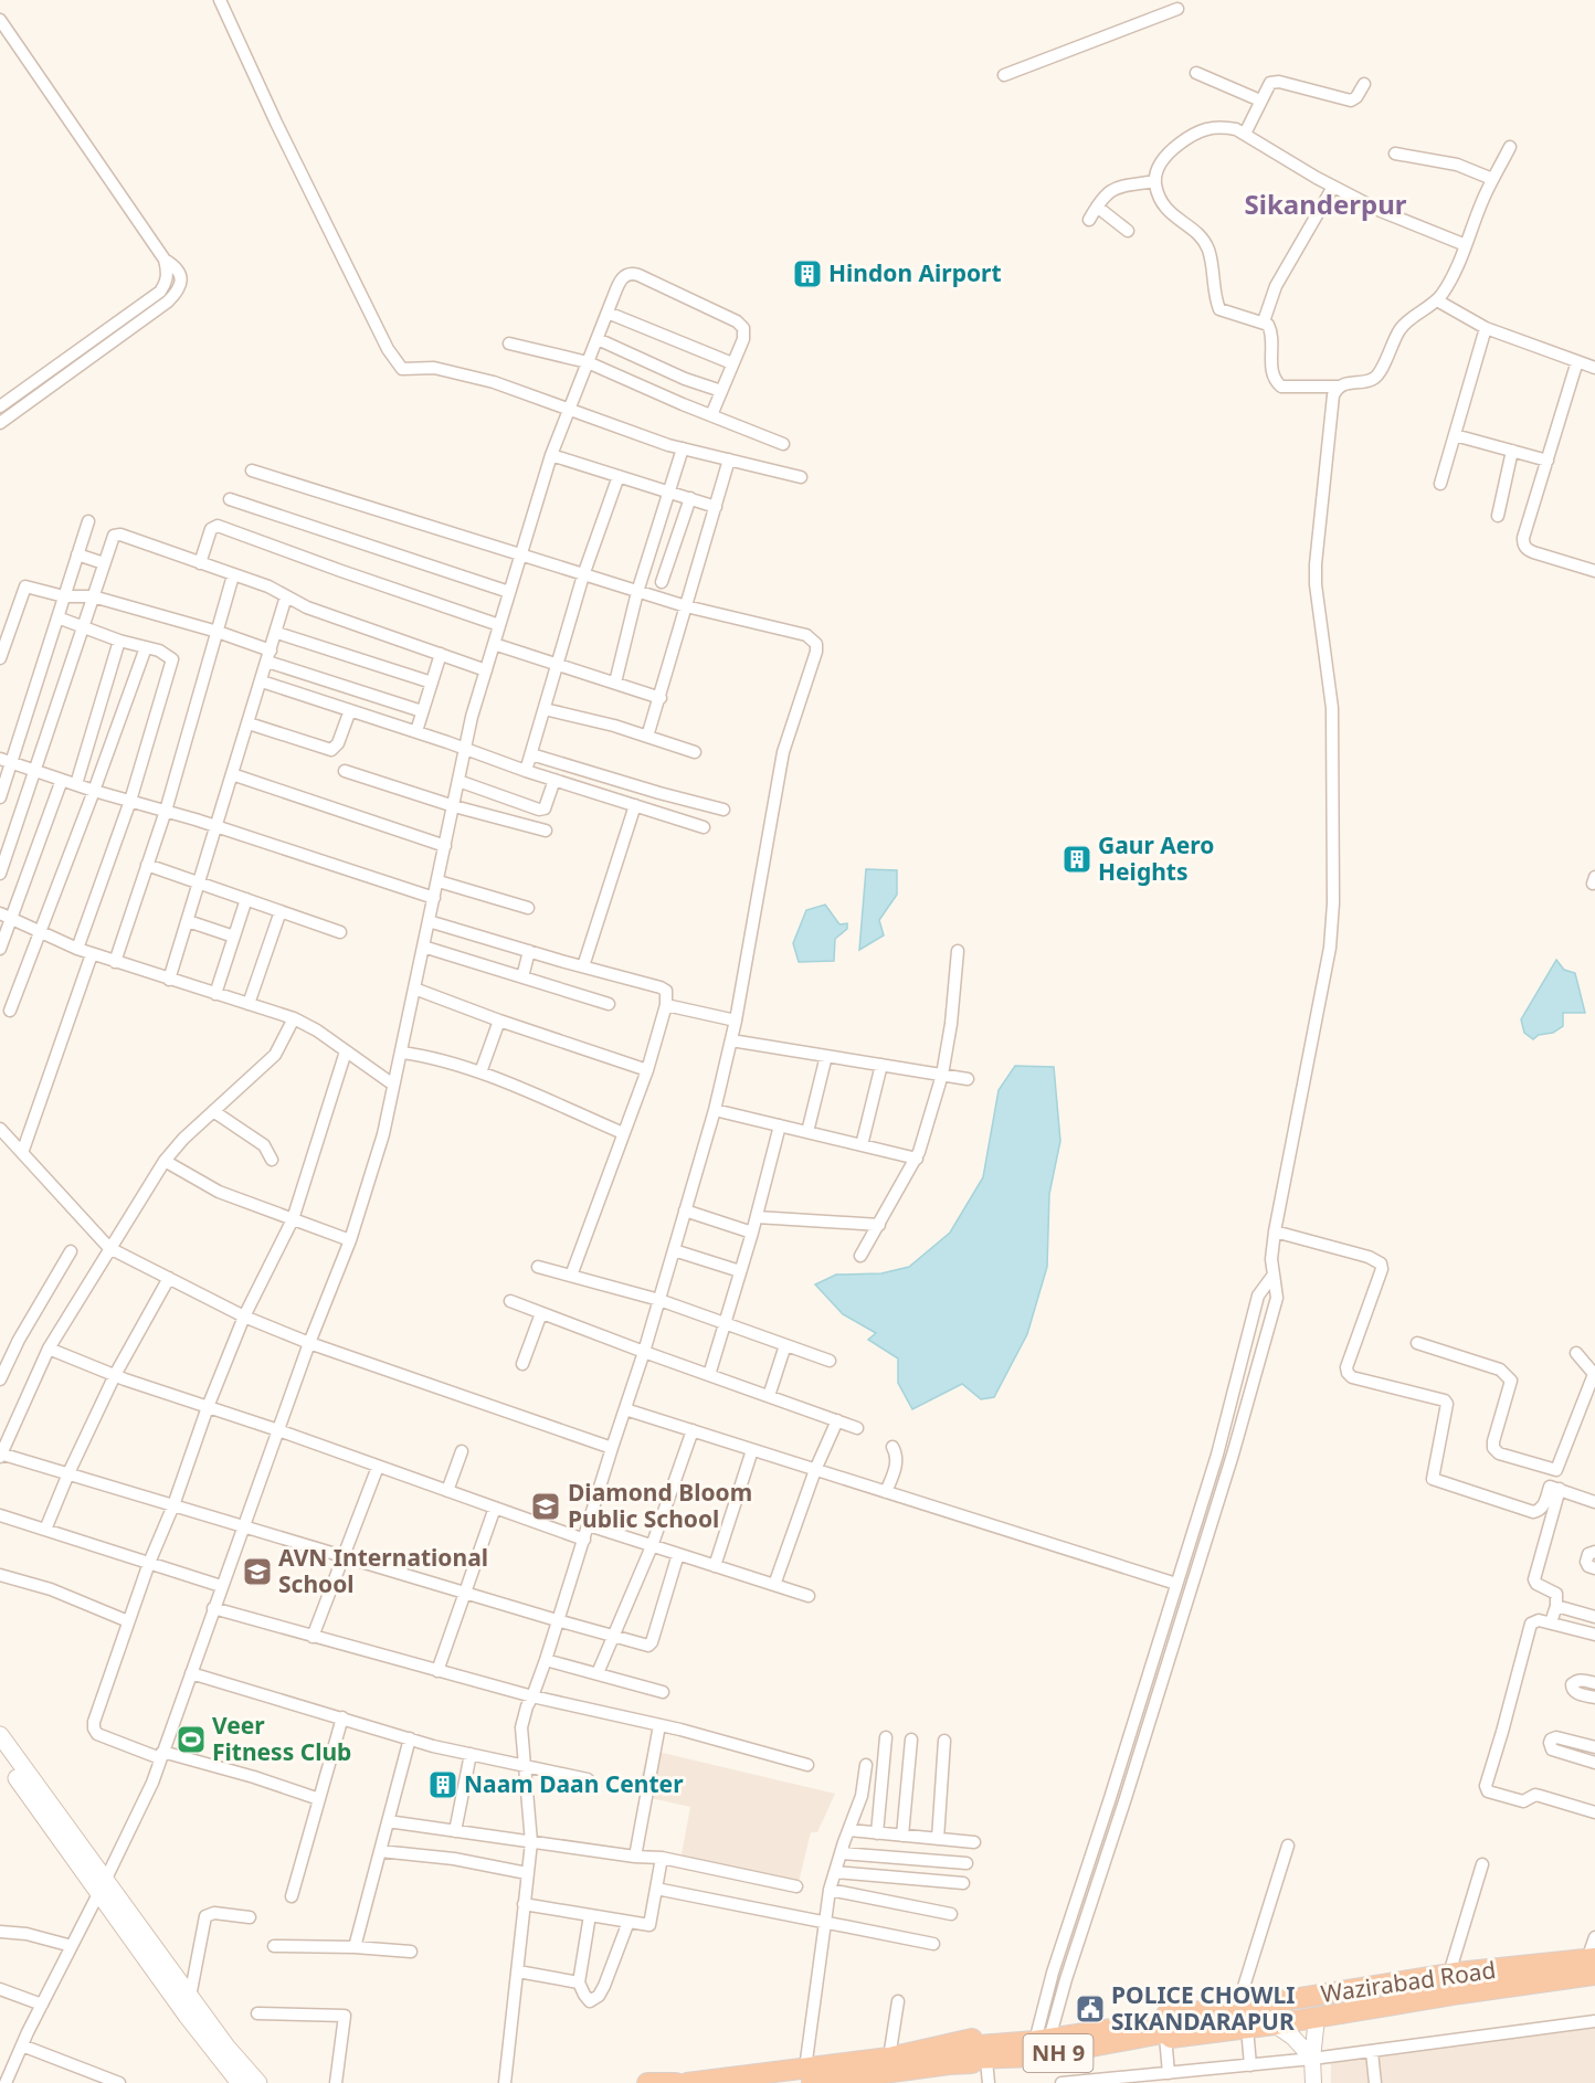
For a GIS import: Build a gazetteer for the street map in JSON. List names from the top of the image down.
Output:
{
  "streets": {
    "highway": ["Wazirabad Road", "NH 9"]
  },
  "districts": ["Sikanderpur"],
  "places": {
    "building": ["Hindon Airport", "Gaur Aero Heights", "Naam Daan Center"],
    "school or university": ["Diamond Bloom Public School", "AVN International School"],
    "sports": ["Veer Fitness Club"],
    "public building": ["POLICE CHOWLI SIKANDARAPUR"]
  }
}
